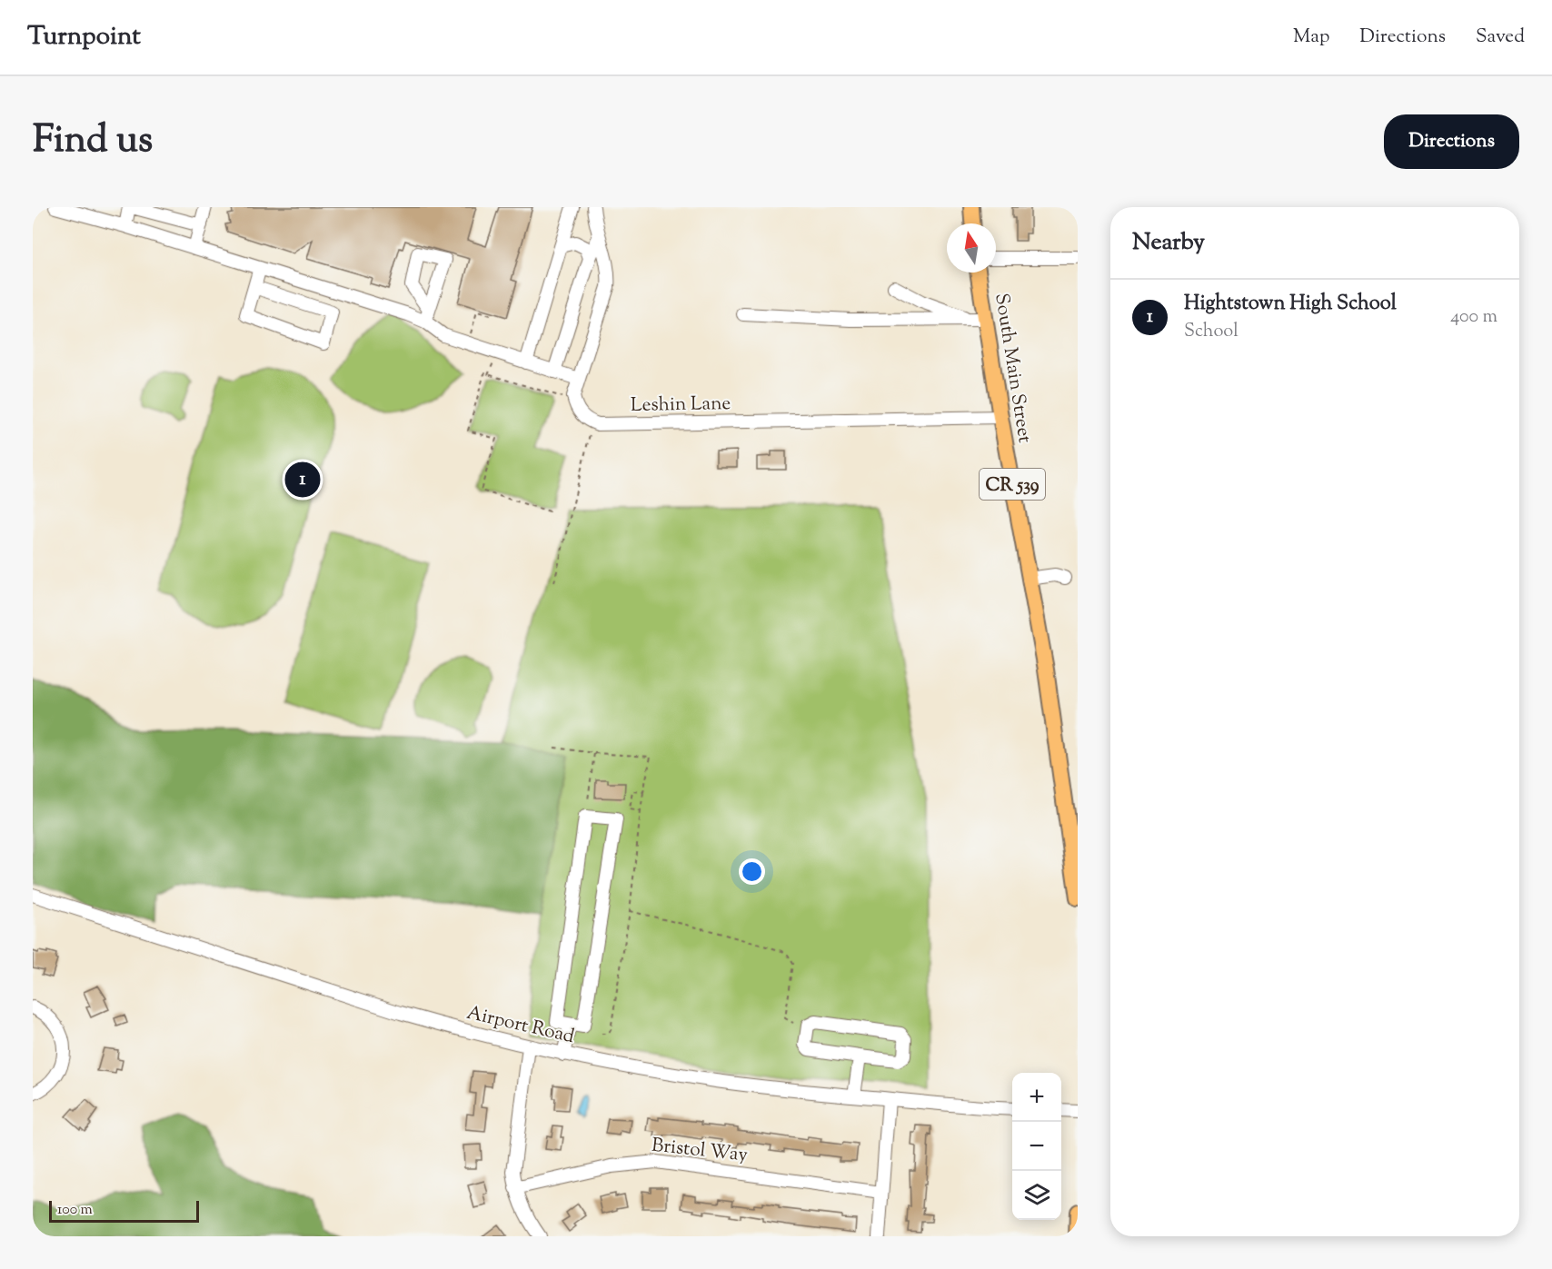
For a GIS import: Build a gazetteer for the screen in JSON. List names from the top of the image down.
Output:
{
  "streets": {
    "main road": ["South Main Street", "CR 539"],
    "street": ["Leshin Lane", "Airport Road", "Bristol Way"]
  },
  "crossings": [
    ["South Main Street", "Leshin Lane"]
  ],
  "scale_bar": "100 m",
  "north": "top",
  "page": {
    "header": "Turnpoint",
    "nav": ["Map", "Directions", "Saved"],
    "title": "Find us",
    "buttons": "Directions",
    "heading": "Nearby",
    "list": [
      {
        "mark": "1",
        "name": "Hightstown High School",
        "note": "School",
        "value": "400 m"
      }
    ],
    "pins": "1",
    "map_buttons": ["+", "−"],
    "scale": "100 m"
  }
}
